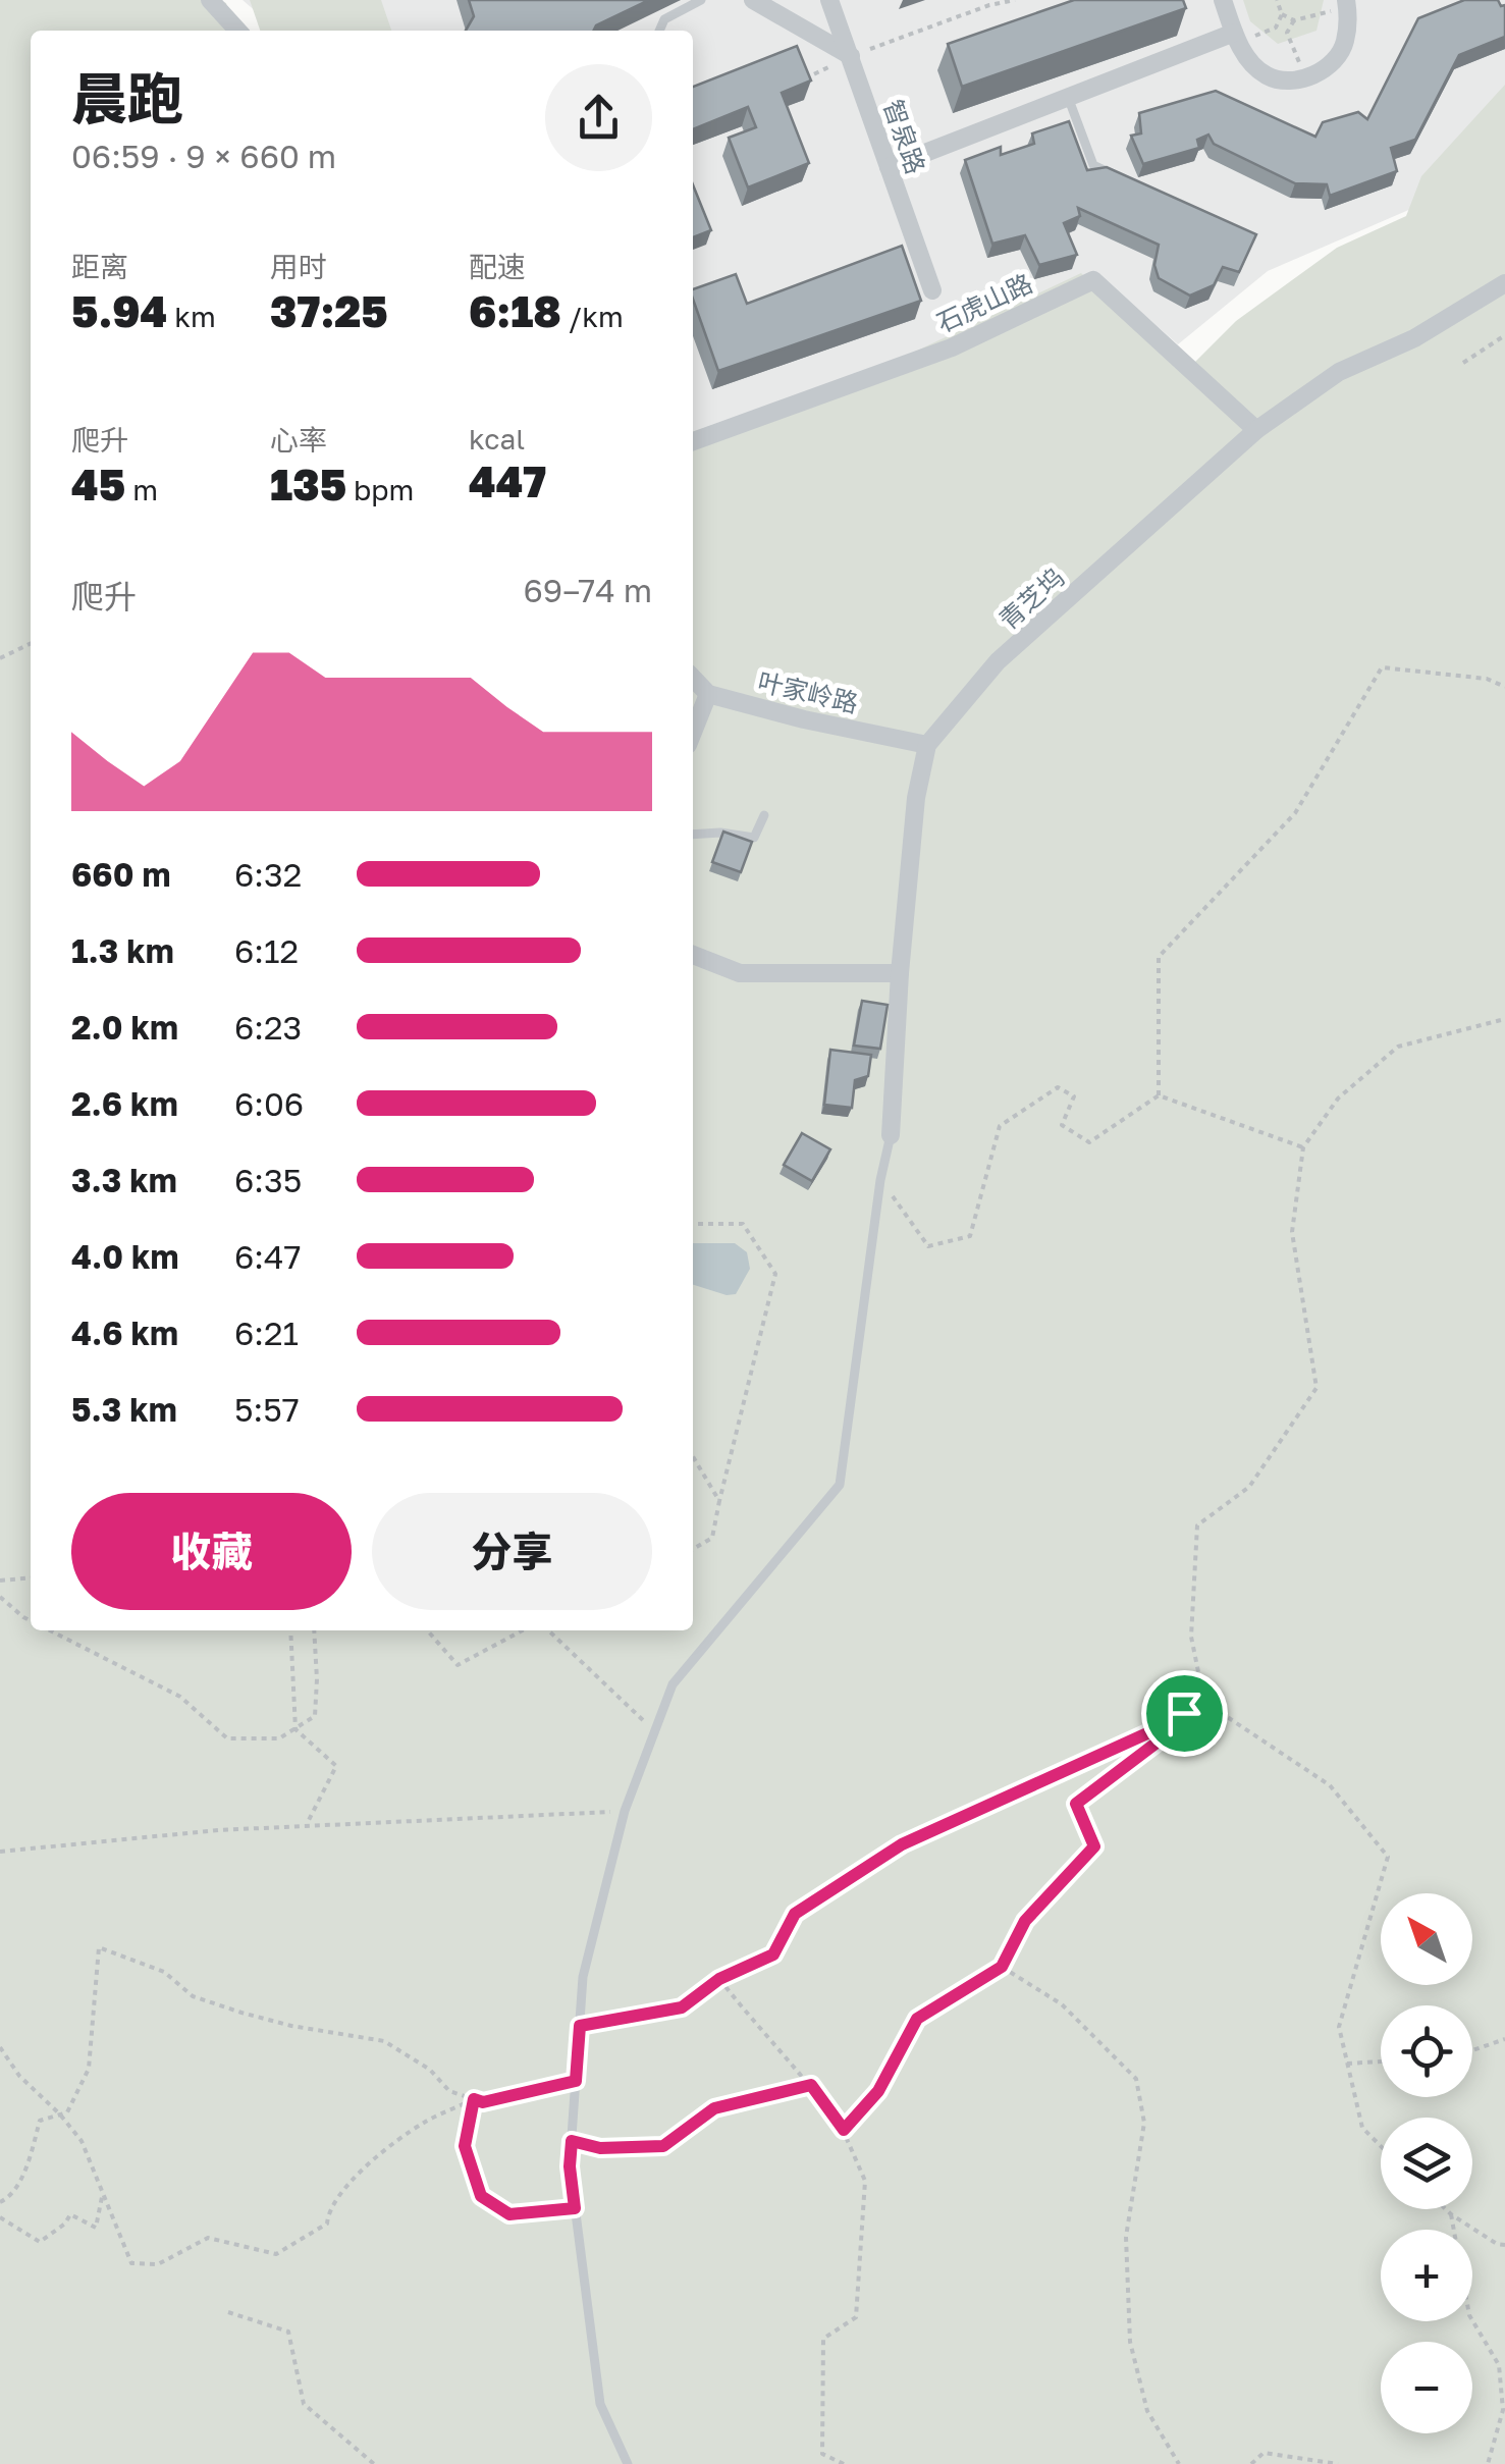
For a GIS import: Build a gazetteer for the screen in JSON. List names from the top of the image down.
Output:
{
  "streets": {
    "street": [
      "智泉路",
      "石虎山路",
      "青芝坞",
      "叶家岭路"
    ]
  },
  "crossings": [
    ["石虎山路", "青芝坞"],
    ["青芝坞", "叶家岭路"]
  ],
  "north": "top left",
  "page": {
    "heading": ["晨跑", "06:59 · 9 × 660 m"],
    "stats": [
      ["距离", "5.94 km"],
      ["用时", "37:25"],
      ["配速", "6:18 /km"],
      ["爬升", "45 m"],
      ["心率", "135 bpm"],
      ["kcal", "447"]
    ],
    "chart": ["爬升", "69–74 m"],
    "list": [
      {
        "name": "660 m",
        "note": "6:32"
      },
      {
        "name": "1.3 km",
        "note": "6:12"
      },
      {
        "name": "2.0 km",
        "note": "6:23"
      },
      {
        "name": "2.6 km",
        "note": "6:06"
      },
      {
        "name": "3.3 km",
        "note": "6:35"
      },
      {
        "name": "4.0 km",
        "note": "6:47"
      },
      {
        "name": "4.6 km",
        "note": "6:21"
      },
      {
        "name": "5.3 km",
        "note": "5:57"
      }
    ],
    "buttons": ["收藏", "分享"],
    "map_buttons": ["+", "−"]
  }
}
